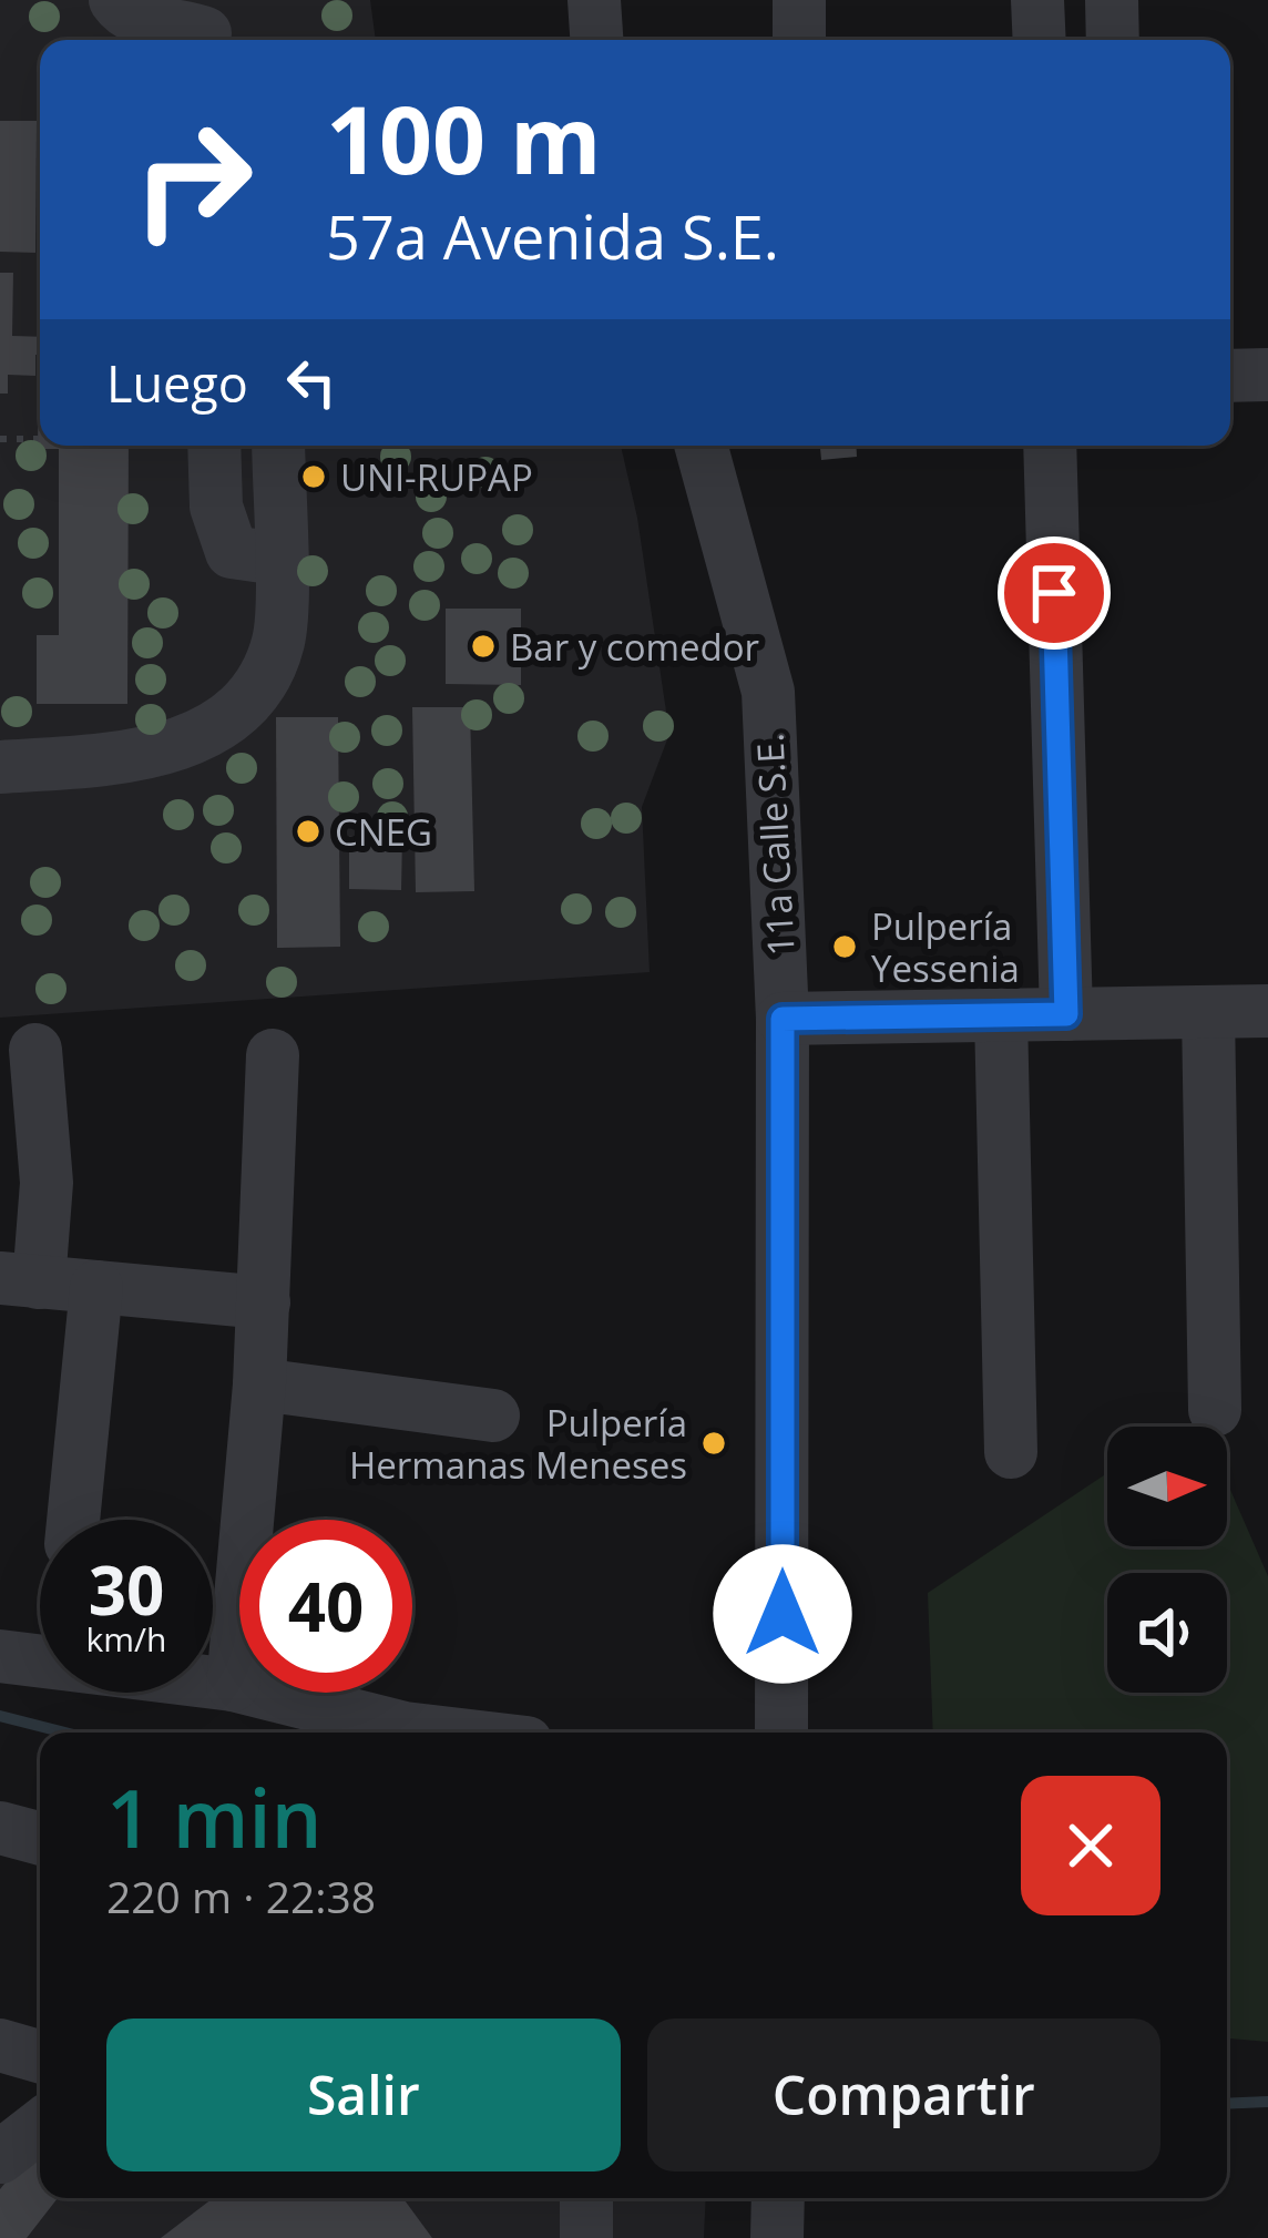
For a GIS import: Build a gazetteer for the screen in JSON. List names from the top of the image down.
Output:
{
  "streets": {
    "street": ["11a Calle S.E."]
  },
  "places": [
    "UNI-RUPAP",
    "Bar y comedor",
    "CNEG",
    "Pulpería Yessenia",
    "Pulpería Hermanas Meneses"
  ],
  "north": "right",
  "page": {
    "turn": ["100 m", "57a Avenida S.E."],
    "then": "Luego",
    "speed": "30 km/h",
    "limit": "40",
    "heading": ["1 min", "220 m · 22:38"],
    "buttons": ["Salir", "Compartir"]
  }
}
